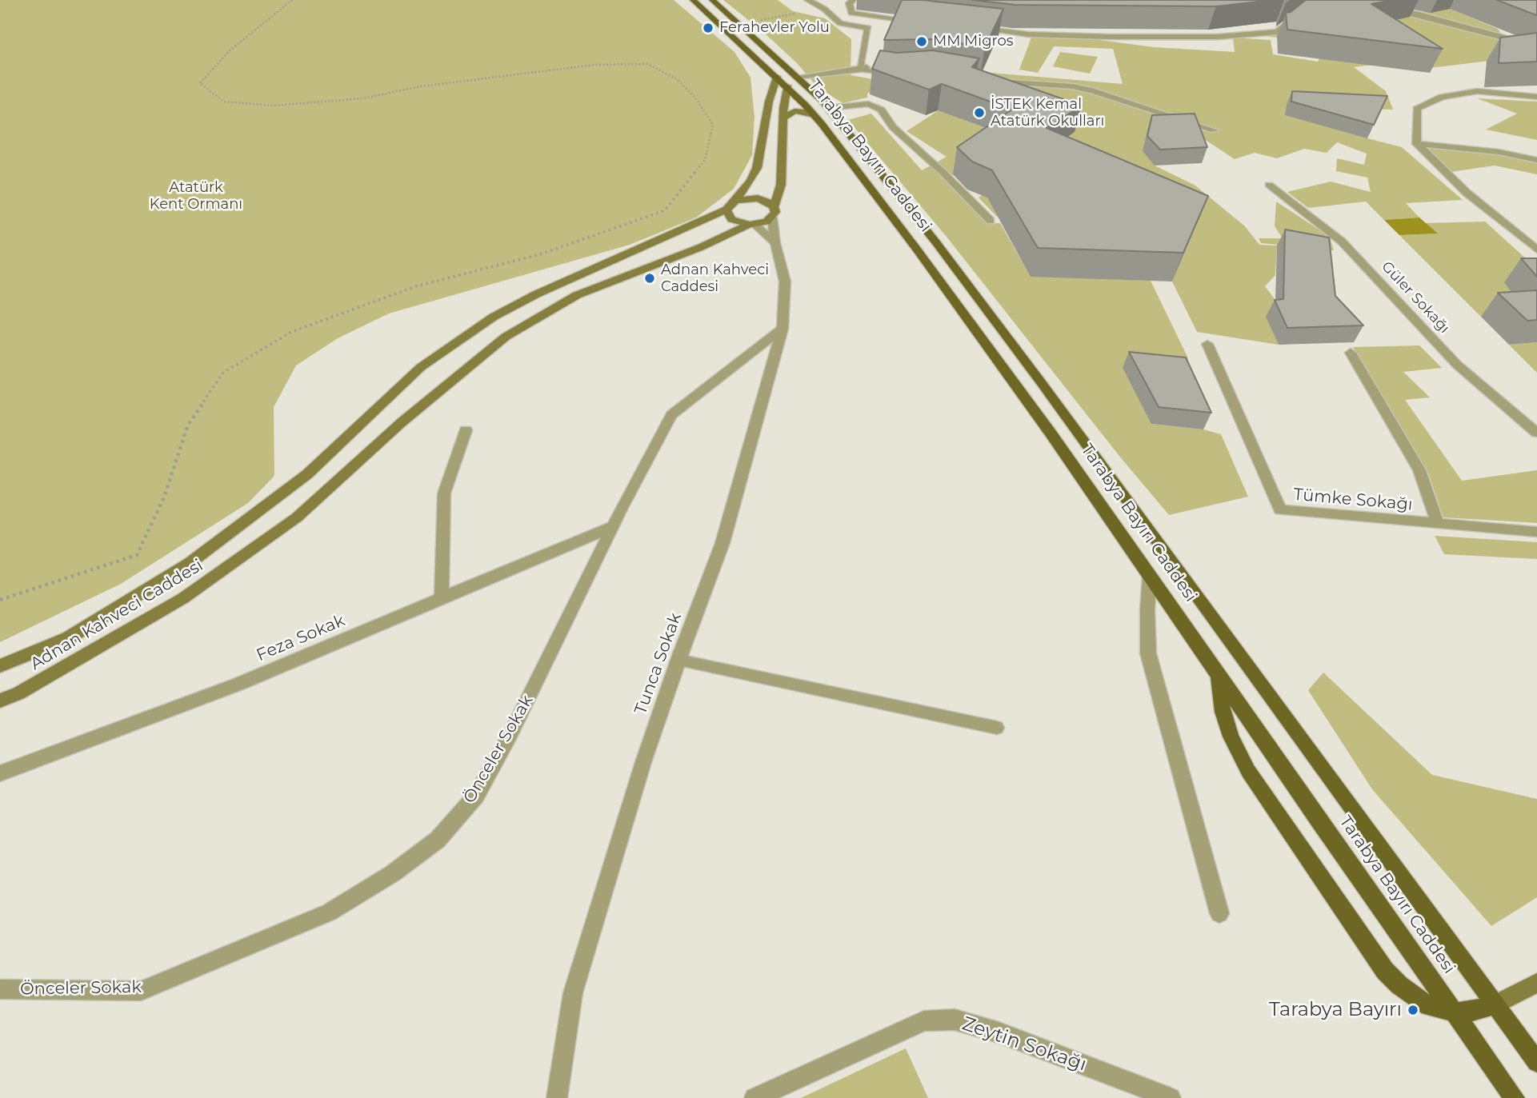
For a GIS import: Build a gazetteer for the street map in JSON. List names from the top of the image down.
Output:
{
  "streets": {
    "main road": ["Tarabya Bayırı Caddesi", "Adnan Kahveci Caddesi"],
    "street": [
      "Güler Sokağı",
      "Tümke Sokağı",
      "Feza Sokak",
      "Tunca Sokak",
      "Önceler Sokak",
      "Zeytin Sokağı"
    ]
  },
  "crossings": [
    ["Adnan Kahveci Caddesi", "Tunca Sokak"],
    ["Feza Sokak", "Önceler Sokak"],
    ["Tunca Sokak", "Önceler Sokak"]
  ],
  "parks": ["Atatürk Kent Ormanı"],
  "places": [
    "Ferahevler Yolu",
    "MM Migros",
    "İSTEK Kemal Atatürk Okulları",
    "Adnan Kahveci Caddesi",
    "Tarabya Bayırı"
  ]
}
